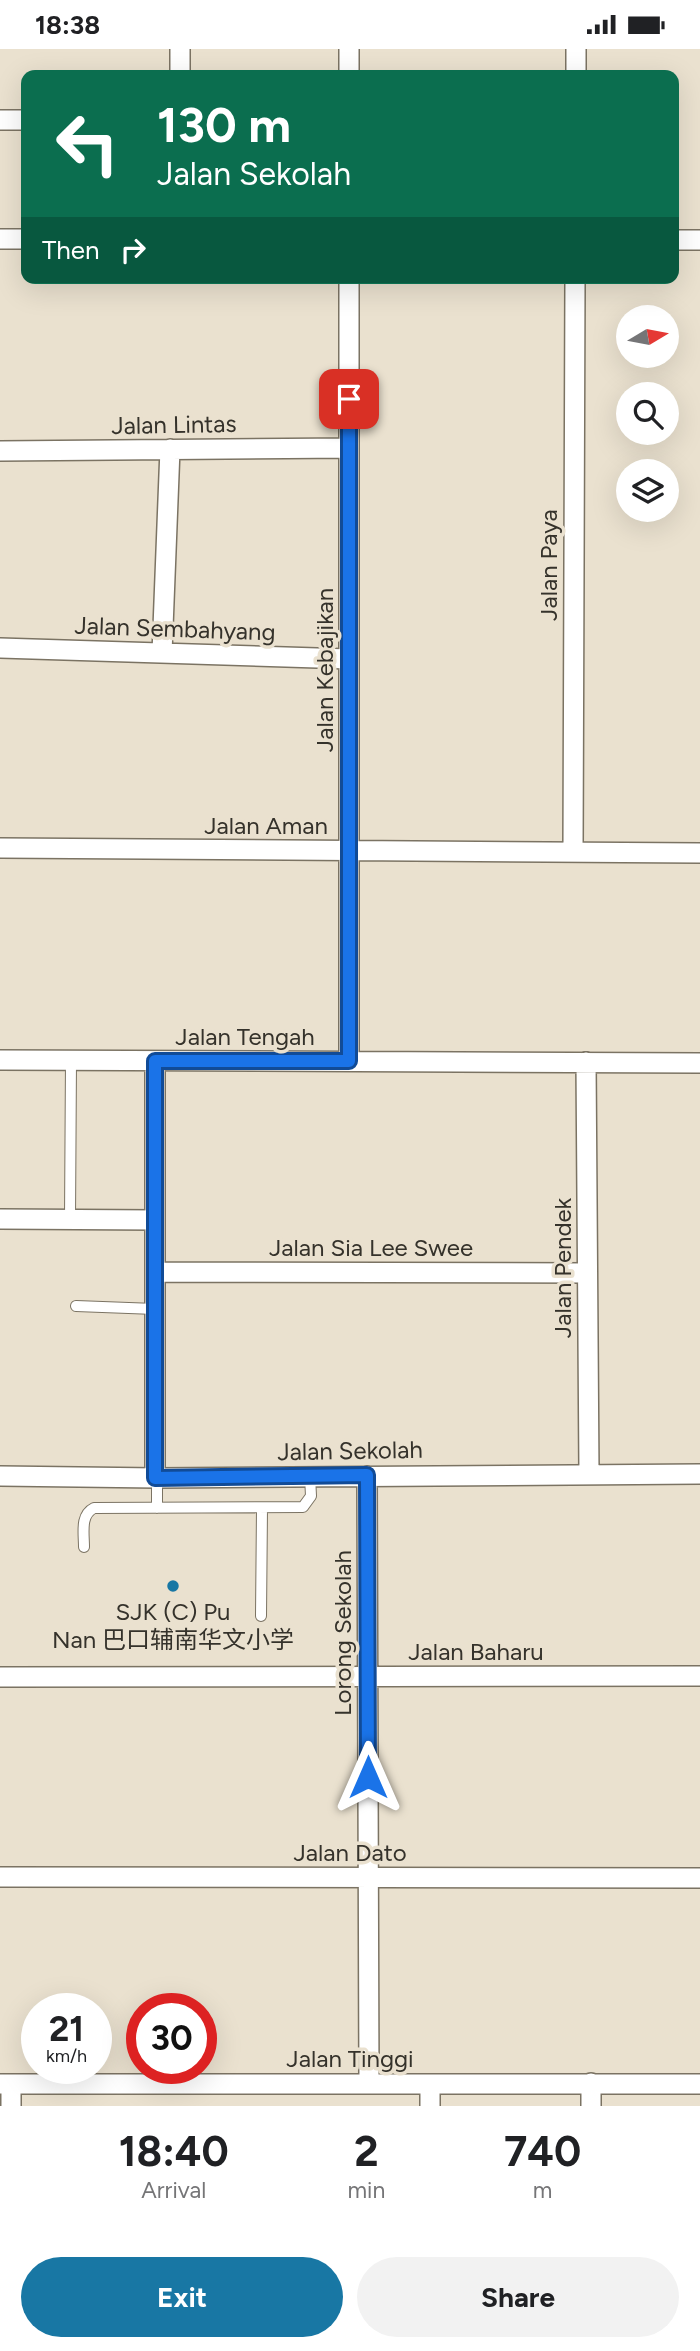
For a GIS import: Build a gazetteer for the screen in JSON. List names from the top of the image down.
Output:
{
  "streets": {
    "street": [
      "Jalan Lintas",
      "Jalan Paya",
      "Jalan Sembahyang",
      "Jalan Kebajikan",
      "Jalan Aman",
      "Jalan Tengah",
      "Jalan Sia Lee Swee",
      "Jalan Pendek",
      "Jalan Sekolah",
      "Lorong Sekolah",
      "Jalan Baharu",
      "Jalan Dato",
      "Jalan Tinggi"
    ]
  },
  "crossings": [
    ["Jalan Lintas", "Jalan Kebajikan"],
    ["Jalan Paya", "Jalan Aman"],
    ["Jalan Sembahyang", "Jalan Kebajikan"],
    ["Jalan Kebajikan", "Jalan Aman"],
    ["Jalan Kebajikan", "Jalan Tengah"],
    ["Jalan Tengah", "Jalan Pendek"],
    ["Jalan Sia Lee Swee", "Jalan Pendek"],
    ["Jalan Pendek", "Jalan Sekolah"],
    ["Jalan Sekolah", "Lorong Sekolah"],
    ["Lorong Sekolah", "Jalan Baharu"],
    ["Lorong Sekolah", "Jalan Dato"],
    ["Lorong Sekolah", "Jalan Tinggi"]
  ],
  "places": ["SJK (C) Pu Nan 巴口辅南华文小学"],
  "north": "right",
  "page": {
    "status": "18:38",
    "turn": ["130 m", "Jalan Sekolah"],
    "then": "Then",
    "speed": "21 km/h",
    "limit": "30",
    "eta": [
      "18:40",
      "Arrival",
      "2",
      "min",
      "740",
      "m"
    ],
    "buttons": ["Exit", "Share"]
  }
}
